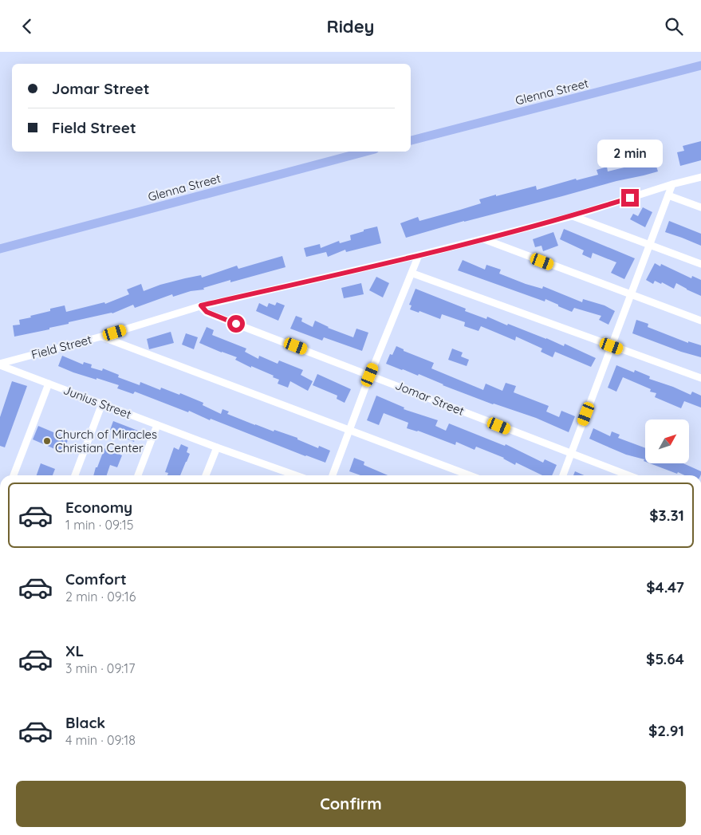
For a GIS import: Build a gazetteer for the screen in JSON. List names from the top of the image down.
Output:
{
  "streets": {
    "main road": ["Glenna Street"],
    "street": ["Field Street", "Jomar Street", "Junius Street"]
  },
  "crossings": [
    ["Field Street", "Jomar Street"],
    ["Field Street", "Junius Street"]
  ],
  "places": ["Church of Miracles Christian Center"],
  "north": "top right",
  "page": {
    "header": "Ridey",
    "banner": ["Jomar Street", "Field Street"],
    "bubble": "2 min",
    "list": [
      {
        "name": "Economy",
        "note": "1 min · 09:15",
        "value": "$3.31"
      },
      {
        "name": "Comfort",
        "note": "2 min · 09:16",
        "value": "$4.47"
      },
      {
        "name": "XL",
        "note": "3 min · 09:17",
        "value": "$5.64"
      },
      {
        "name": "Black",
        "note": "4 min · 09:18",
        "value": "$2.91"
      }
    ],
    "buttons": "Confirm"
  }
}
